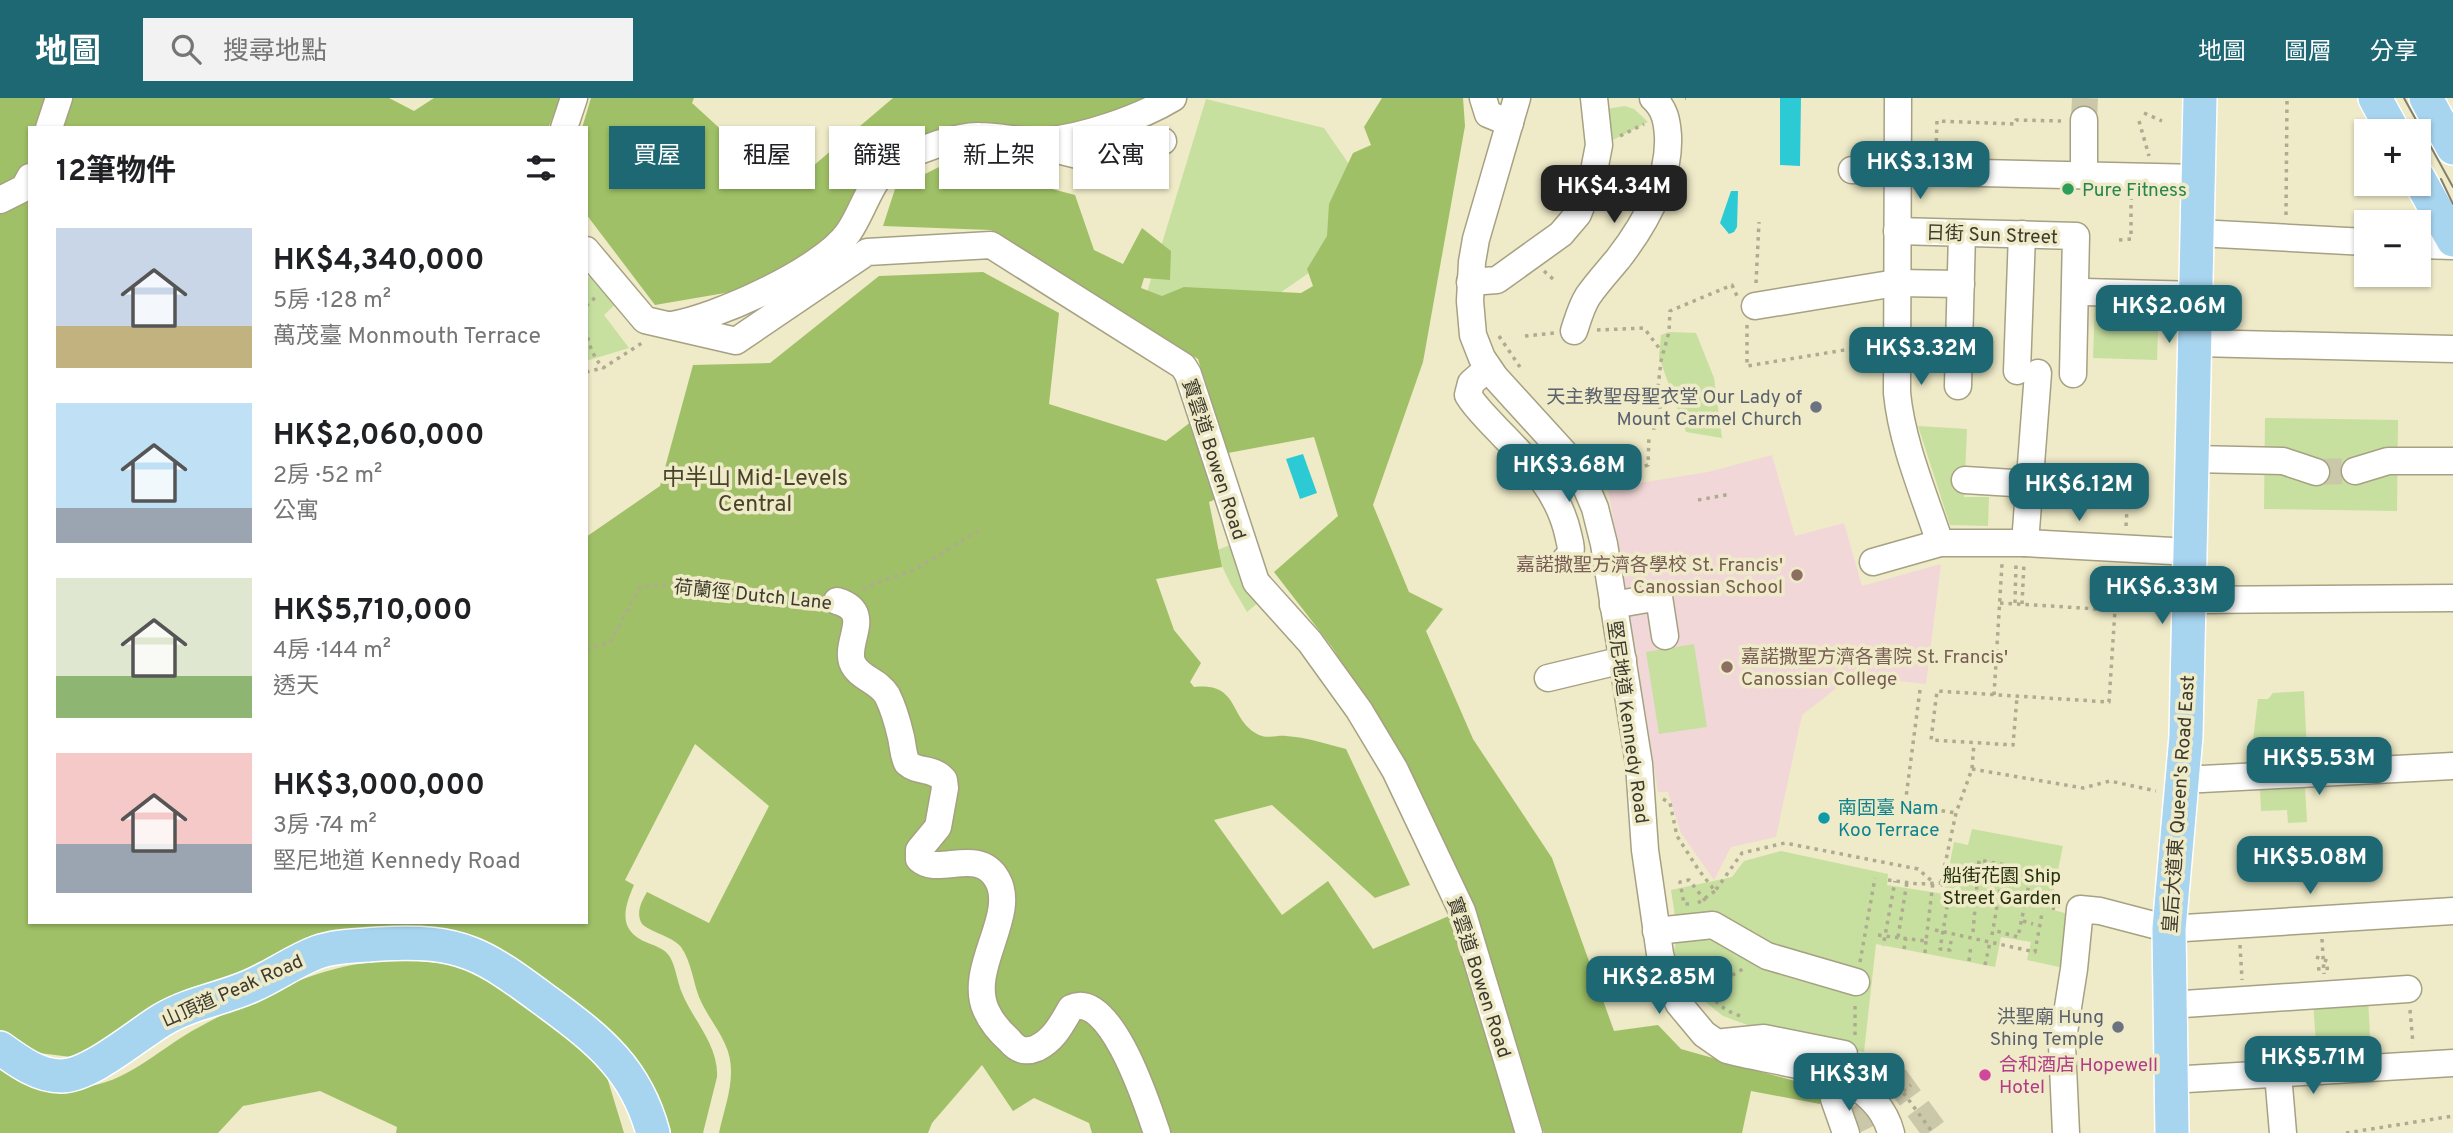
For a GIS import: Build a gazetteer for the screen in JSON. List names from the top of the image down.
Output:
{
  "streets": {
    "main road": ["皇后大道東 Queen's Road East", "山頂道 Peak Road"],
    "street": [
      "日街 Sun Street",
      "寶雲道 Bowen Road",
      "荷蘭徑 Dutch Lane",
      "堅尼地道 Kennedy Road"
    ]
  },
  "districts": ["中半山 Mid-Levels Central"],
  "parks": ["船街花園 Ship Street Garden"],
  "places": [
    "Pure Fitness",
    "天主教聖母聖衣堂 Our Lady of Mount Carmel Church",
    "嘉諾撒聖方濟各學校 St. Francis' Canossian School",
    "嘉諾撒聖方濟各書院 St. Francis' Canossian College",
    "南固臺 Nam Koo Terrace",
    "洪聖廟 Hung Shing Temple",
    "合和酒店 Hopewell Hotel"
  ],
  "page": {
    "header": "地圖",
    "search": "搜尋地點",
    "nav": ["地圖", "圖層", "分享"],
    "map_buttons": ["+", "−"],
    "chip": [
      "買屋",
      "租屋",
      "篩選",
      "新上架",
      "公寓"
    ],
    "heading": "12筆物件",
    "price": [
      "HK$3.13M",
      "HK$4.34M",
      "HK$2.06M",
      "HK$3.32M",
      "HK$3.68M",
      "HK$6.12M",
      "HK$6.33M",
      "HK$5.53M",
      "HK$5.08M",
      "HK$2.85M",
      "HK$5.71M",
      "HK$3M"
    ],
    "list": [
      {
        "name": "HK$4,340,000",
        "note": "5房 · 128 m² · 萬茂臺 Monmouth Terrace"
      },
      {
        "name": "HK$2,060,000",
        "note": "2房 · 52 m² · 公寓"
      },
      {
        "name": "HK$5,710,000",
        "note": "4房 · 144 m² · 透天"
      },
      {
        "name": "HK$3,000,000",
        "note": "3房 · 74 m² · 堅尼地道 Kennedy Road"
      }
    ]
  }
}
